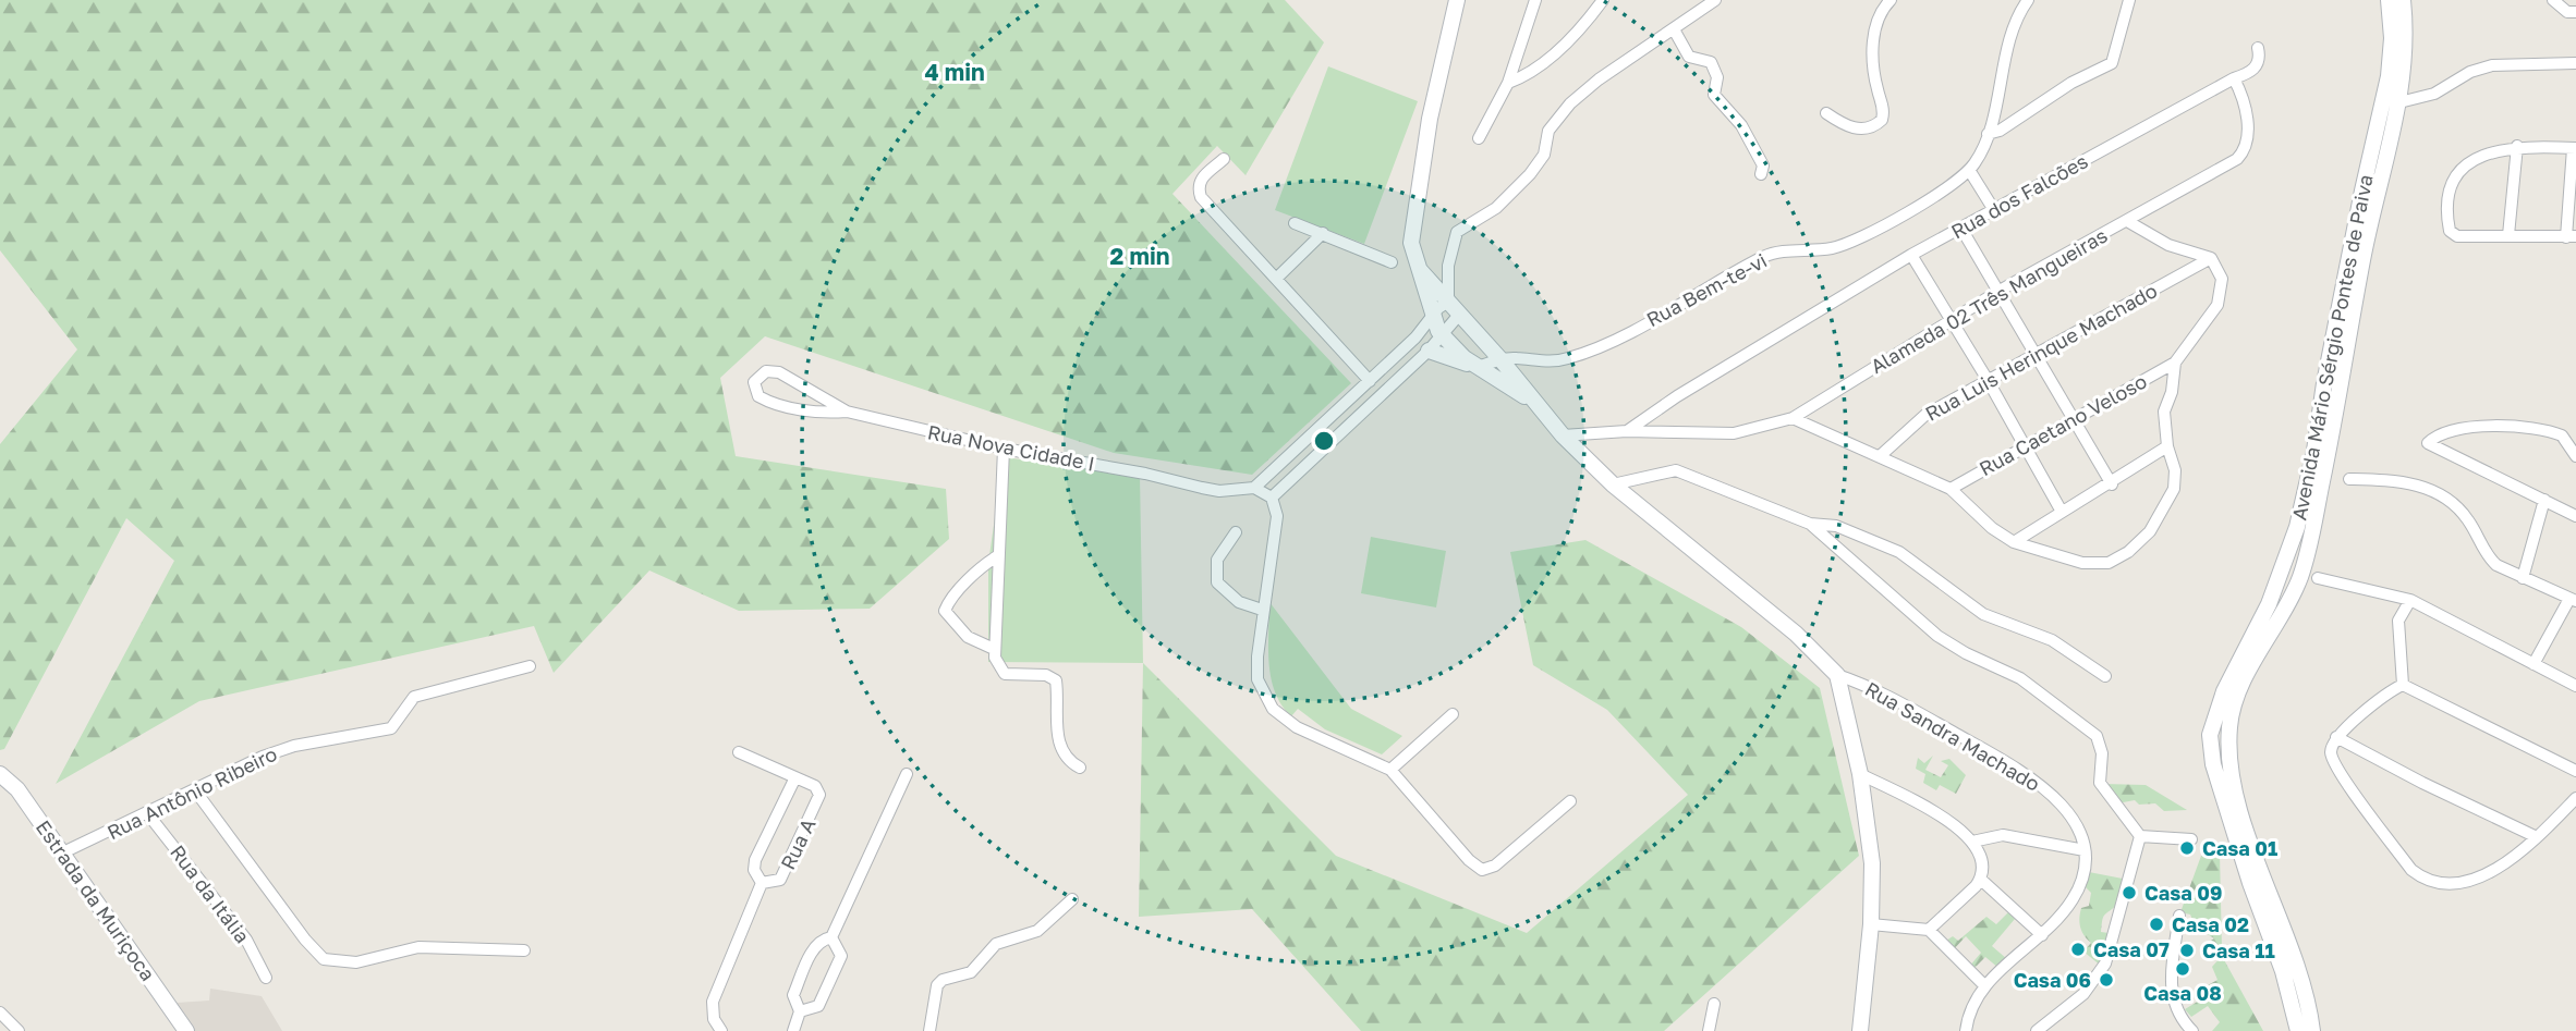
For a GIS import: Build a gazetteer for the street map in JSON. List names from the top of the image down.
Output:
{
  "streets": {
    "main road": ["Avenida Mário Sérgio Pontes de Paiva", "Estrada da Muriçoca"],
    "street": [
      "Rua dos Falcões",
      "Rua Bem-te-vi",
      "Alameda 02 Três Mangueiras",
      "Rua Luis Herinque Machado",
      "Rua Caetano Veloso",
      "Rua Nova Cidade I",
      "Rua Sandra Machado",
      "Rua Antônio Ribeiro",
      "Rua A",
      "Rua da Itália"
    ]
  },
  "crossings": [
    ["Rua dos Falcões", "Alameda 02 Três Mangueiras"],
    ["Alameda 02 Três Mangueiras", "Rua Luis Herinque Machado"],
    ["Rua Antônio Ribeiro", "Rua da Itália"],
    ["Rua Antônio Ribeiro", "Estrada da Muriçoca"]
  ],
  "places": [
    "Casa 01",
    "Casa 09",
    "Casa 02",
    "Casa 07",
    "Casa 11",
    "Casa 08",
    "Casa 06"
  ],
  "rings": ["4 min", "2 min"]
}
